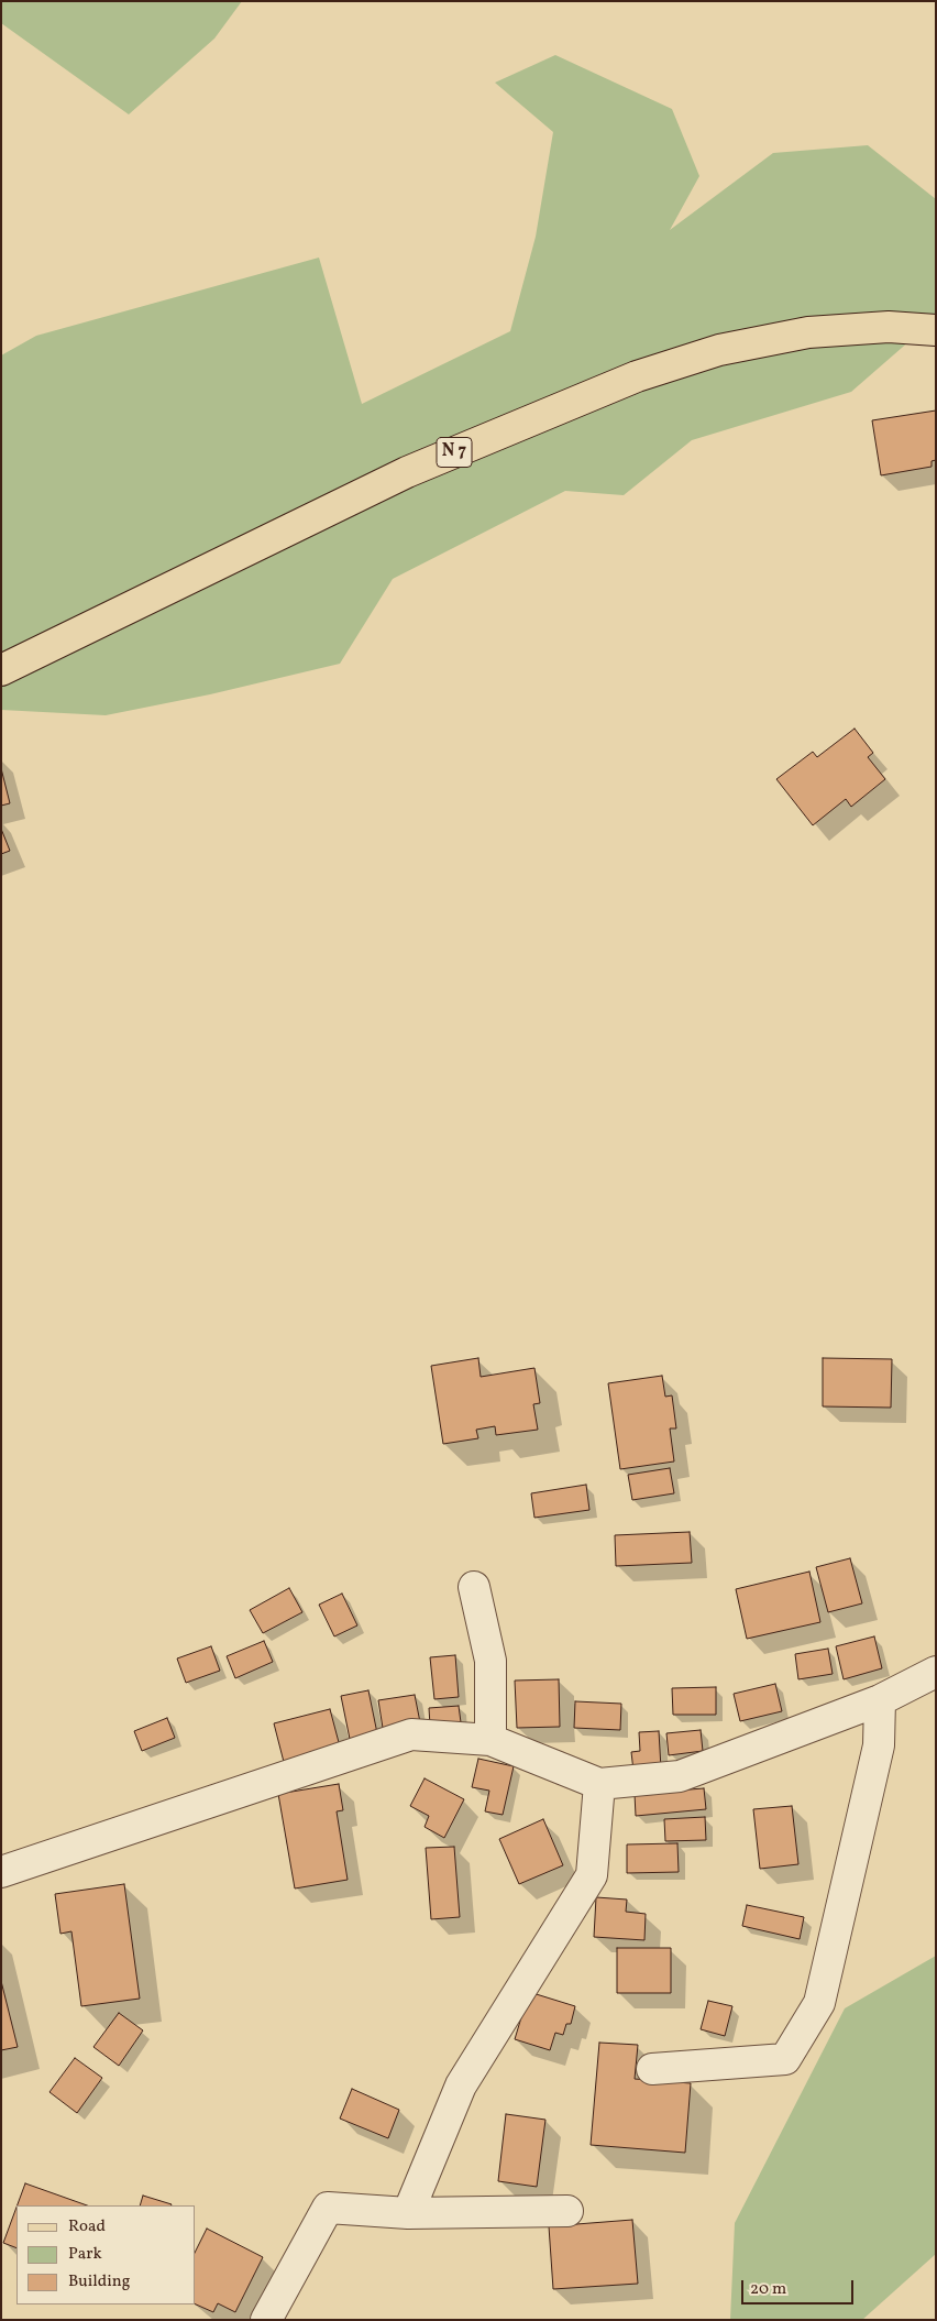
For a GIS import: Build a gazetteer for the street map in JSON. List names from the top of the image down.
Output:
{
  "streets": {
    "main road": ["N 7"]
  },
  "legend": ["Road", "Park", "Building"],
  "scale_bar": "20 m"
}
